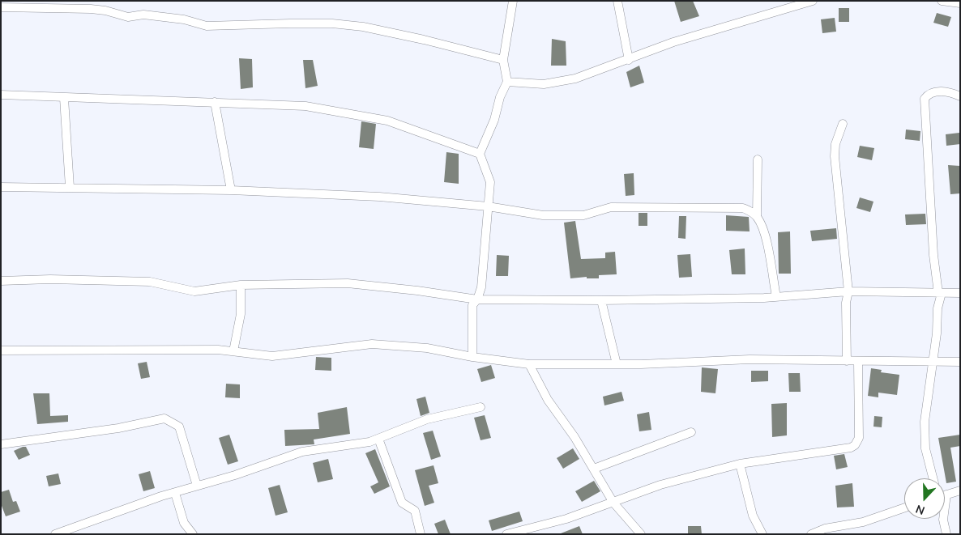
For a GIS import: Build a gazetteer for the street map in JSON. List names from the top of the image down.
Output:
{
  "north": "bottom"
}
